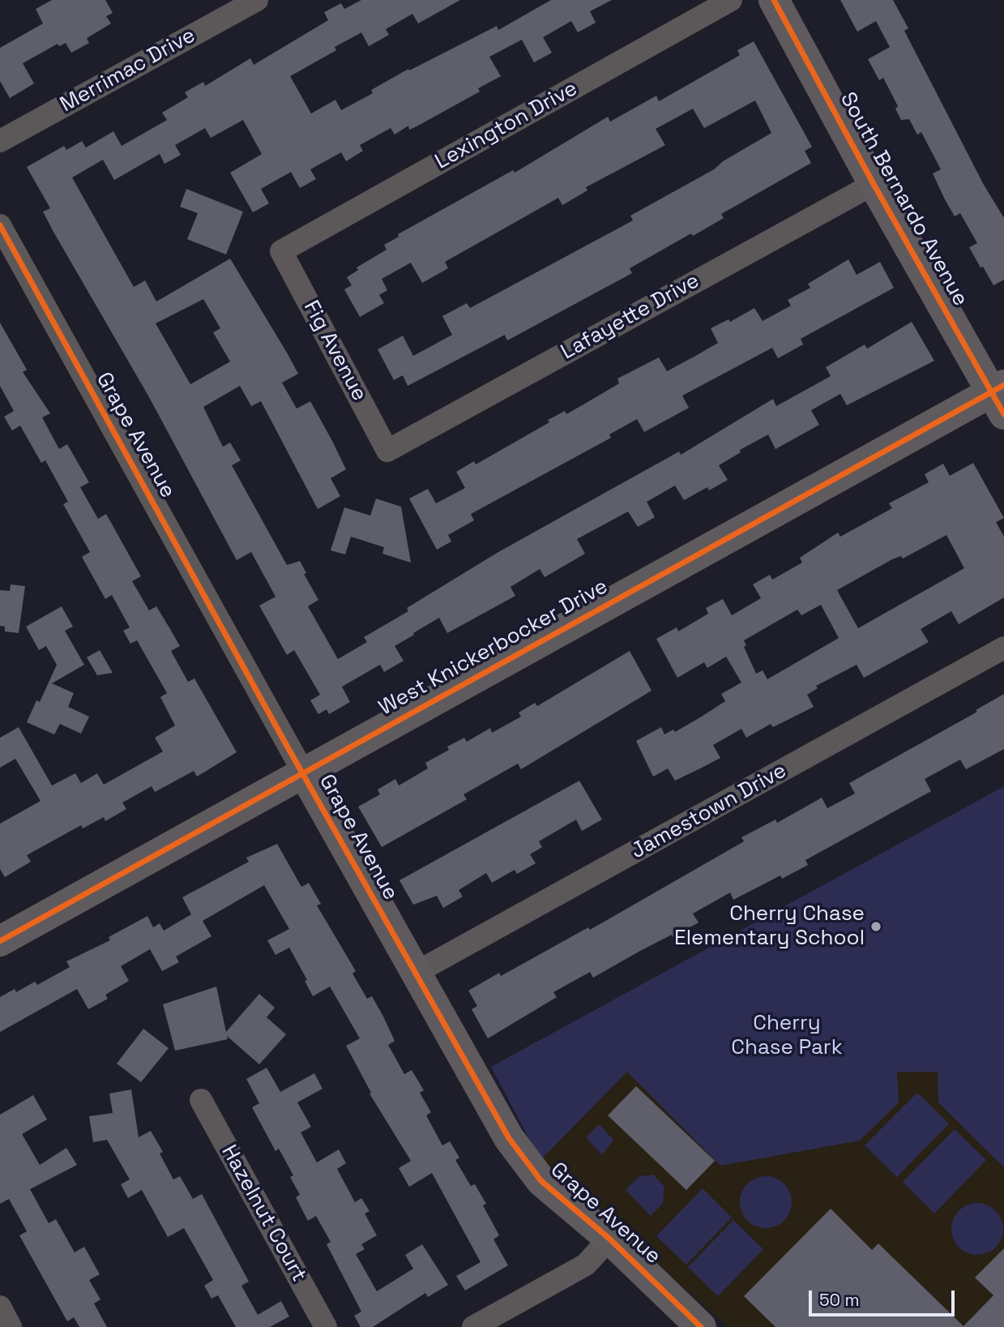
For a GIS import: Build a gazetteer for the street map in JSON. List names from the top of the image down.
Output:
{
  "streets": {
    "street": [
      "Merrimac Drive",
      "Lexington Drive",
      "South Bernardo Avenue",
      "Lafayette Drive",
      "Fig Avenue",
      "Grape Avenue",
      "West Knickerbocker Drive",
      "Jamestown Drive",
      "Hazelnut Court"
    ]
  },
  "crossings": [
    ["Lexington Drive", "Fig Avenue"],
    ["South Bernardo Avenue", "Lafayette Drive"],
    ["South Bernardo Avenue", "West Knickerbocker Drive"],
    ["Lafayette Drive", "Fig Avenue"],
    ["Grape Avenue", "West Knickerbocker Drive"],
    ["Grape Avenue", "Jamestown Drive"]
  ],
  "parks": ["Cherry Chase Park"],
  "places": ["Cherry Chase Elementary School"],
  "scale_bar": "50 m"
}
